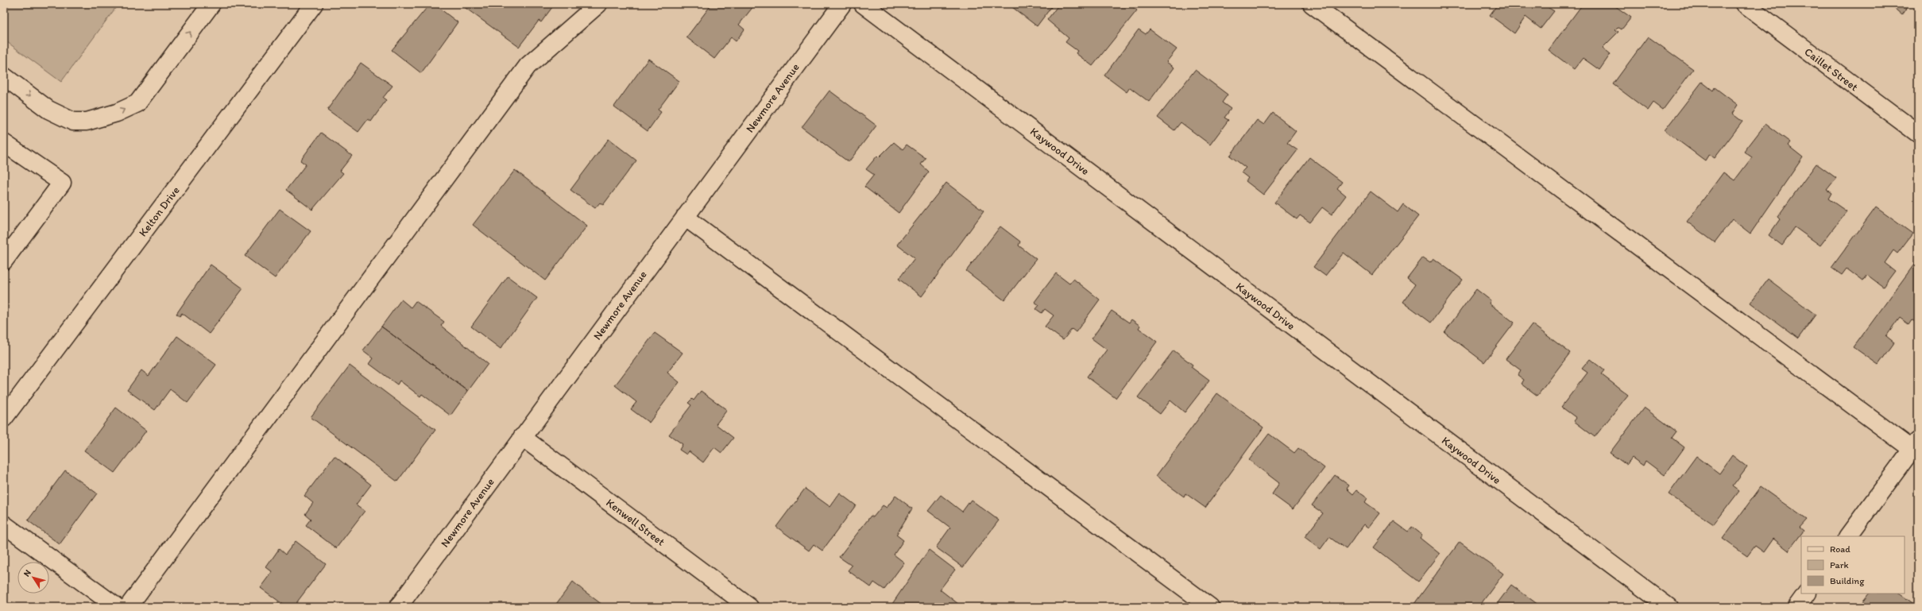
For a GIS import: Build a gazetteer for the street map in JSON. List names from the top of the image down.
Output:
{
  "streets": {
    "street": [
      "Caillet Street",
      "Newmore Avenue",
      "Kaywood Drive",
      "Kelton Drive",
      "Kenwell Street"
    ]
  },
  "crossings": [
    ["Newmore Avenue", "Kenwell Street"]
  ],
  "legend": ["Road", "Park", "Building"],
  "north": "top left"
}
